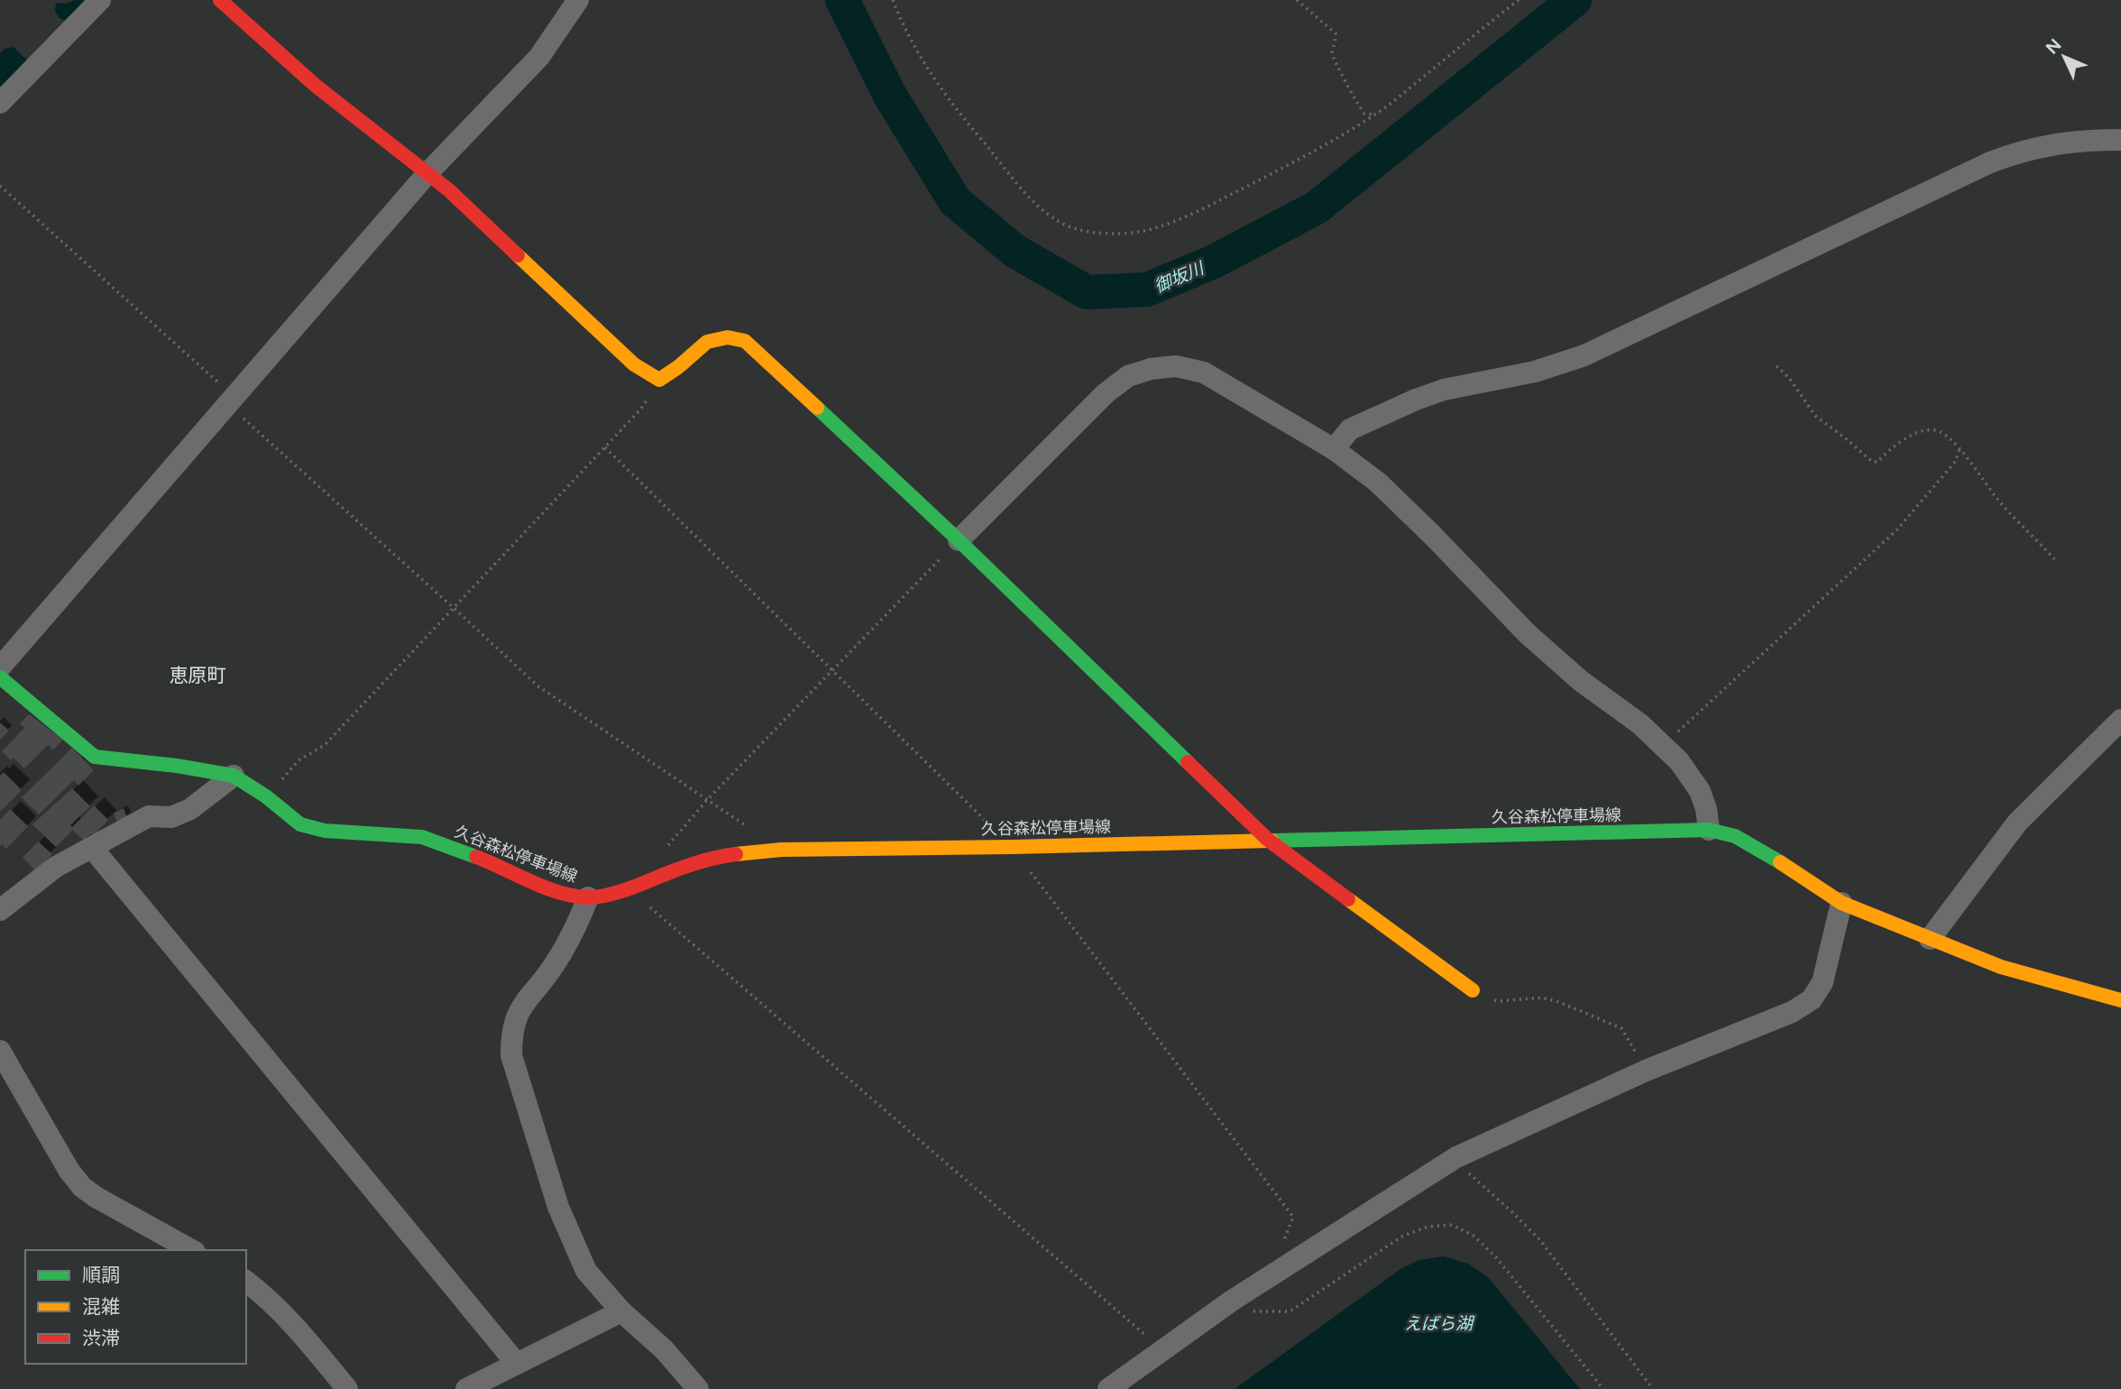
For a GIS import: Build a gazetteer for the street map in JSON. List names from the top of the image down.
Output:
{
  "streets": {
    "main road": ["久谷森松停車場線"]
  },
  "districts": ["恵原町"],
  "water": ["御坂川", "えばら湖"],
  "legend": ["順調", "混雑", "渋滞"],
  "north": "top left"
}
